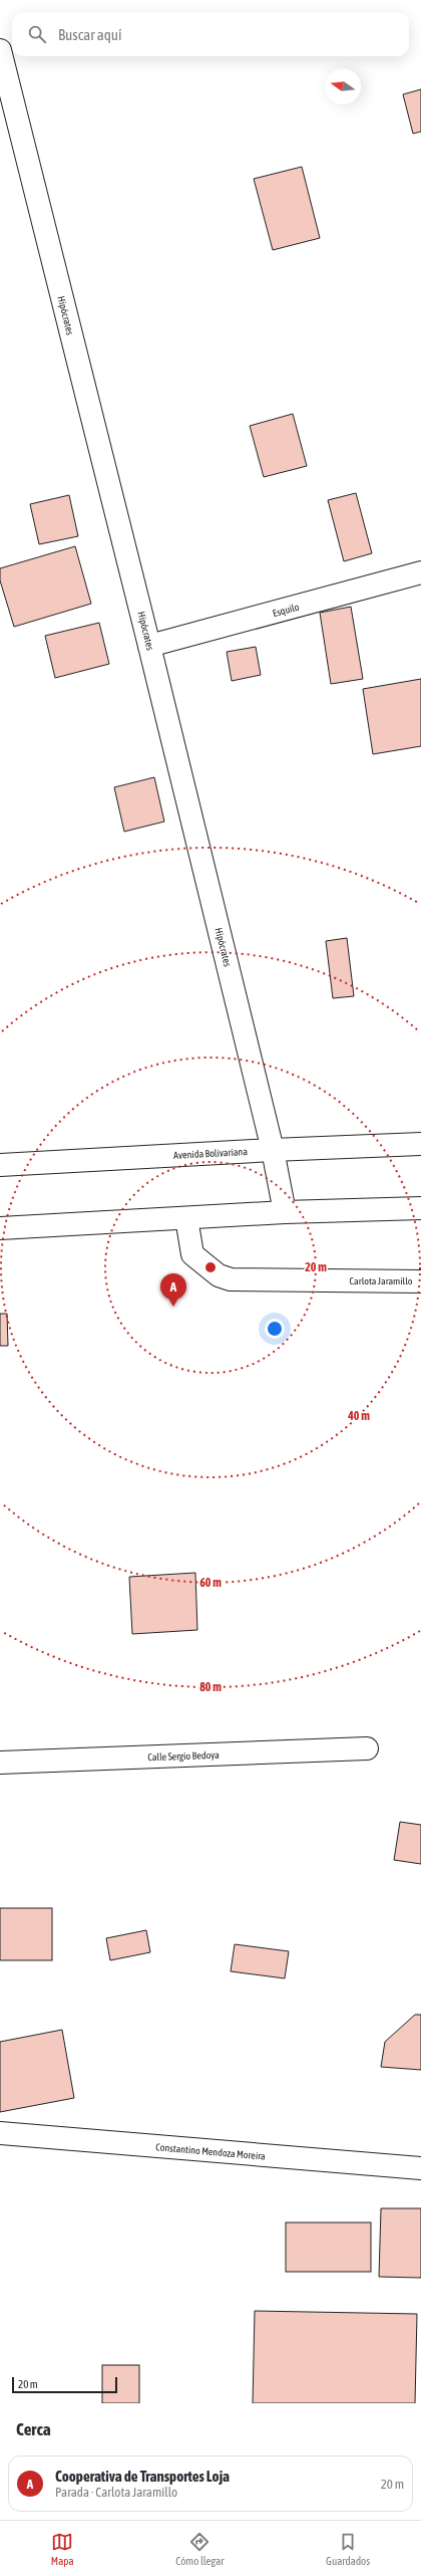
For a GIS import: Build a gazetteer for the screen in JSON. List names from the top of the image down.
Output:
{
  "streets": {
    "main road": [
      "Hipócrates",
      "Esquilo",
      "Avenida Bolivariana",
      "Carlota Jaramillo",
      "Calle Sergio Bedoya",
      "Constantino Mendoza Moreira"
    ]
  },
  "crossings": [
    ["Hipócrates", "Esquilo"],
    ["Hipócrates", "Avenida Bolivariana"]
  ],
  "scale_bar": "20 m",
  "north": "left",
  "page": {
    "search": "Buscar aquí",
    "pins": "A",
    "scale": "20 m",
    "heading": "Cerca",
    "list": [
      {
        "mark": "A",
        "name": "Cooperativa de Transportes Loja",
        "note": "Parada · Carlota Jaramillo",
        "value": "20 m"
      }
    ],
    "nav": ["Mapa", "Cómo llegar", "Guardados"]
  },
  "rings": [
    "20 m",
    "40 m",
    "60 m",
    "80 m"
  ]
}
